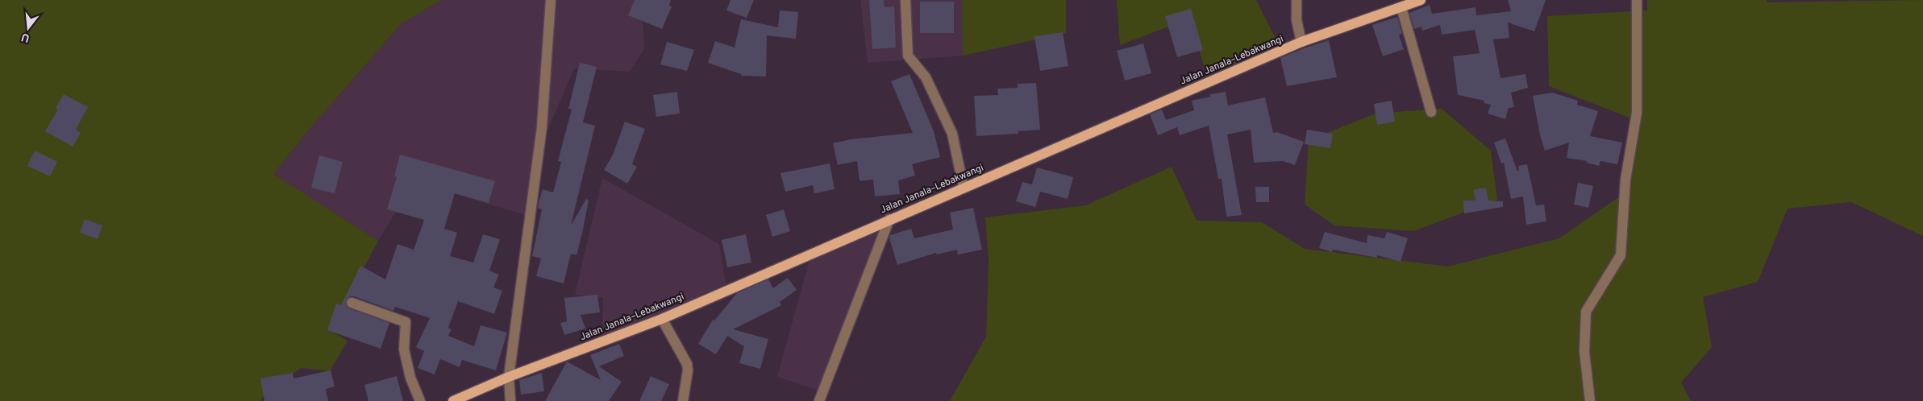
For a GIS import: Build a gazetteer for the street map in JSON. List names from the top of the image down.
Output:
{
  "streets": {
    "main road": ["Jalan Janala–Lebakwangi"]
  },
  "north": "bottom"
}
